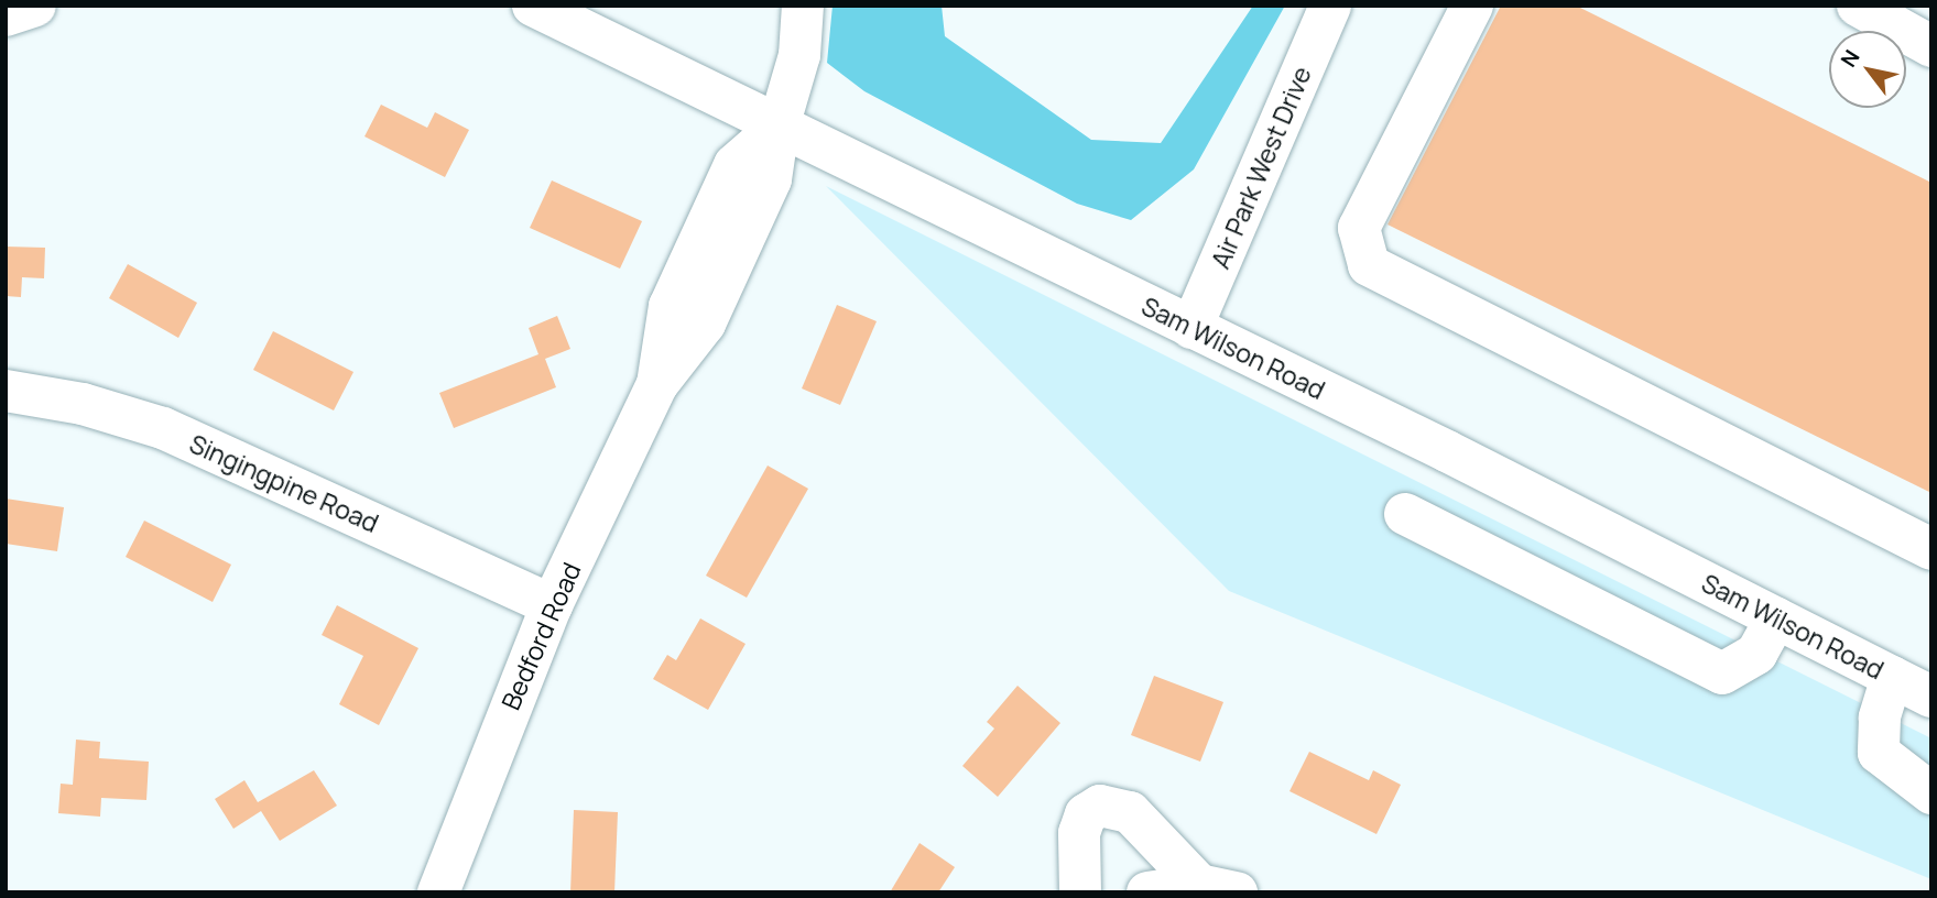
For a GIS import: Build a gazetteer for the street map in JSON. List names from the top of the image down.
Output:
{
  "streets": {
    "street": [
      "Air Park West Drive",
      "Sam Wilson Road",
      "Singingpine Road",
      "Bedford Road"
    ]
  },
  "crossings": [
    ["Air Park West Drive", "Sam Wilson Road"],
    ["Sam Wilson Road", "Bedford Road"],
    ["Singingpine Road", "Bedford Road"]
  ],
  "north": "top left"
}
